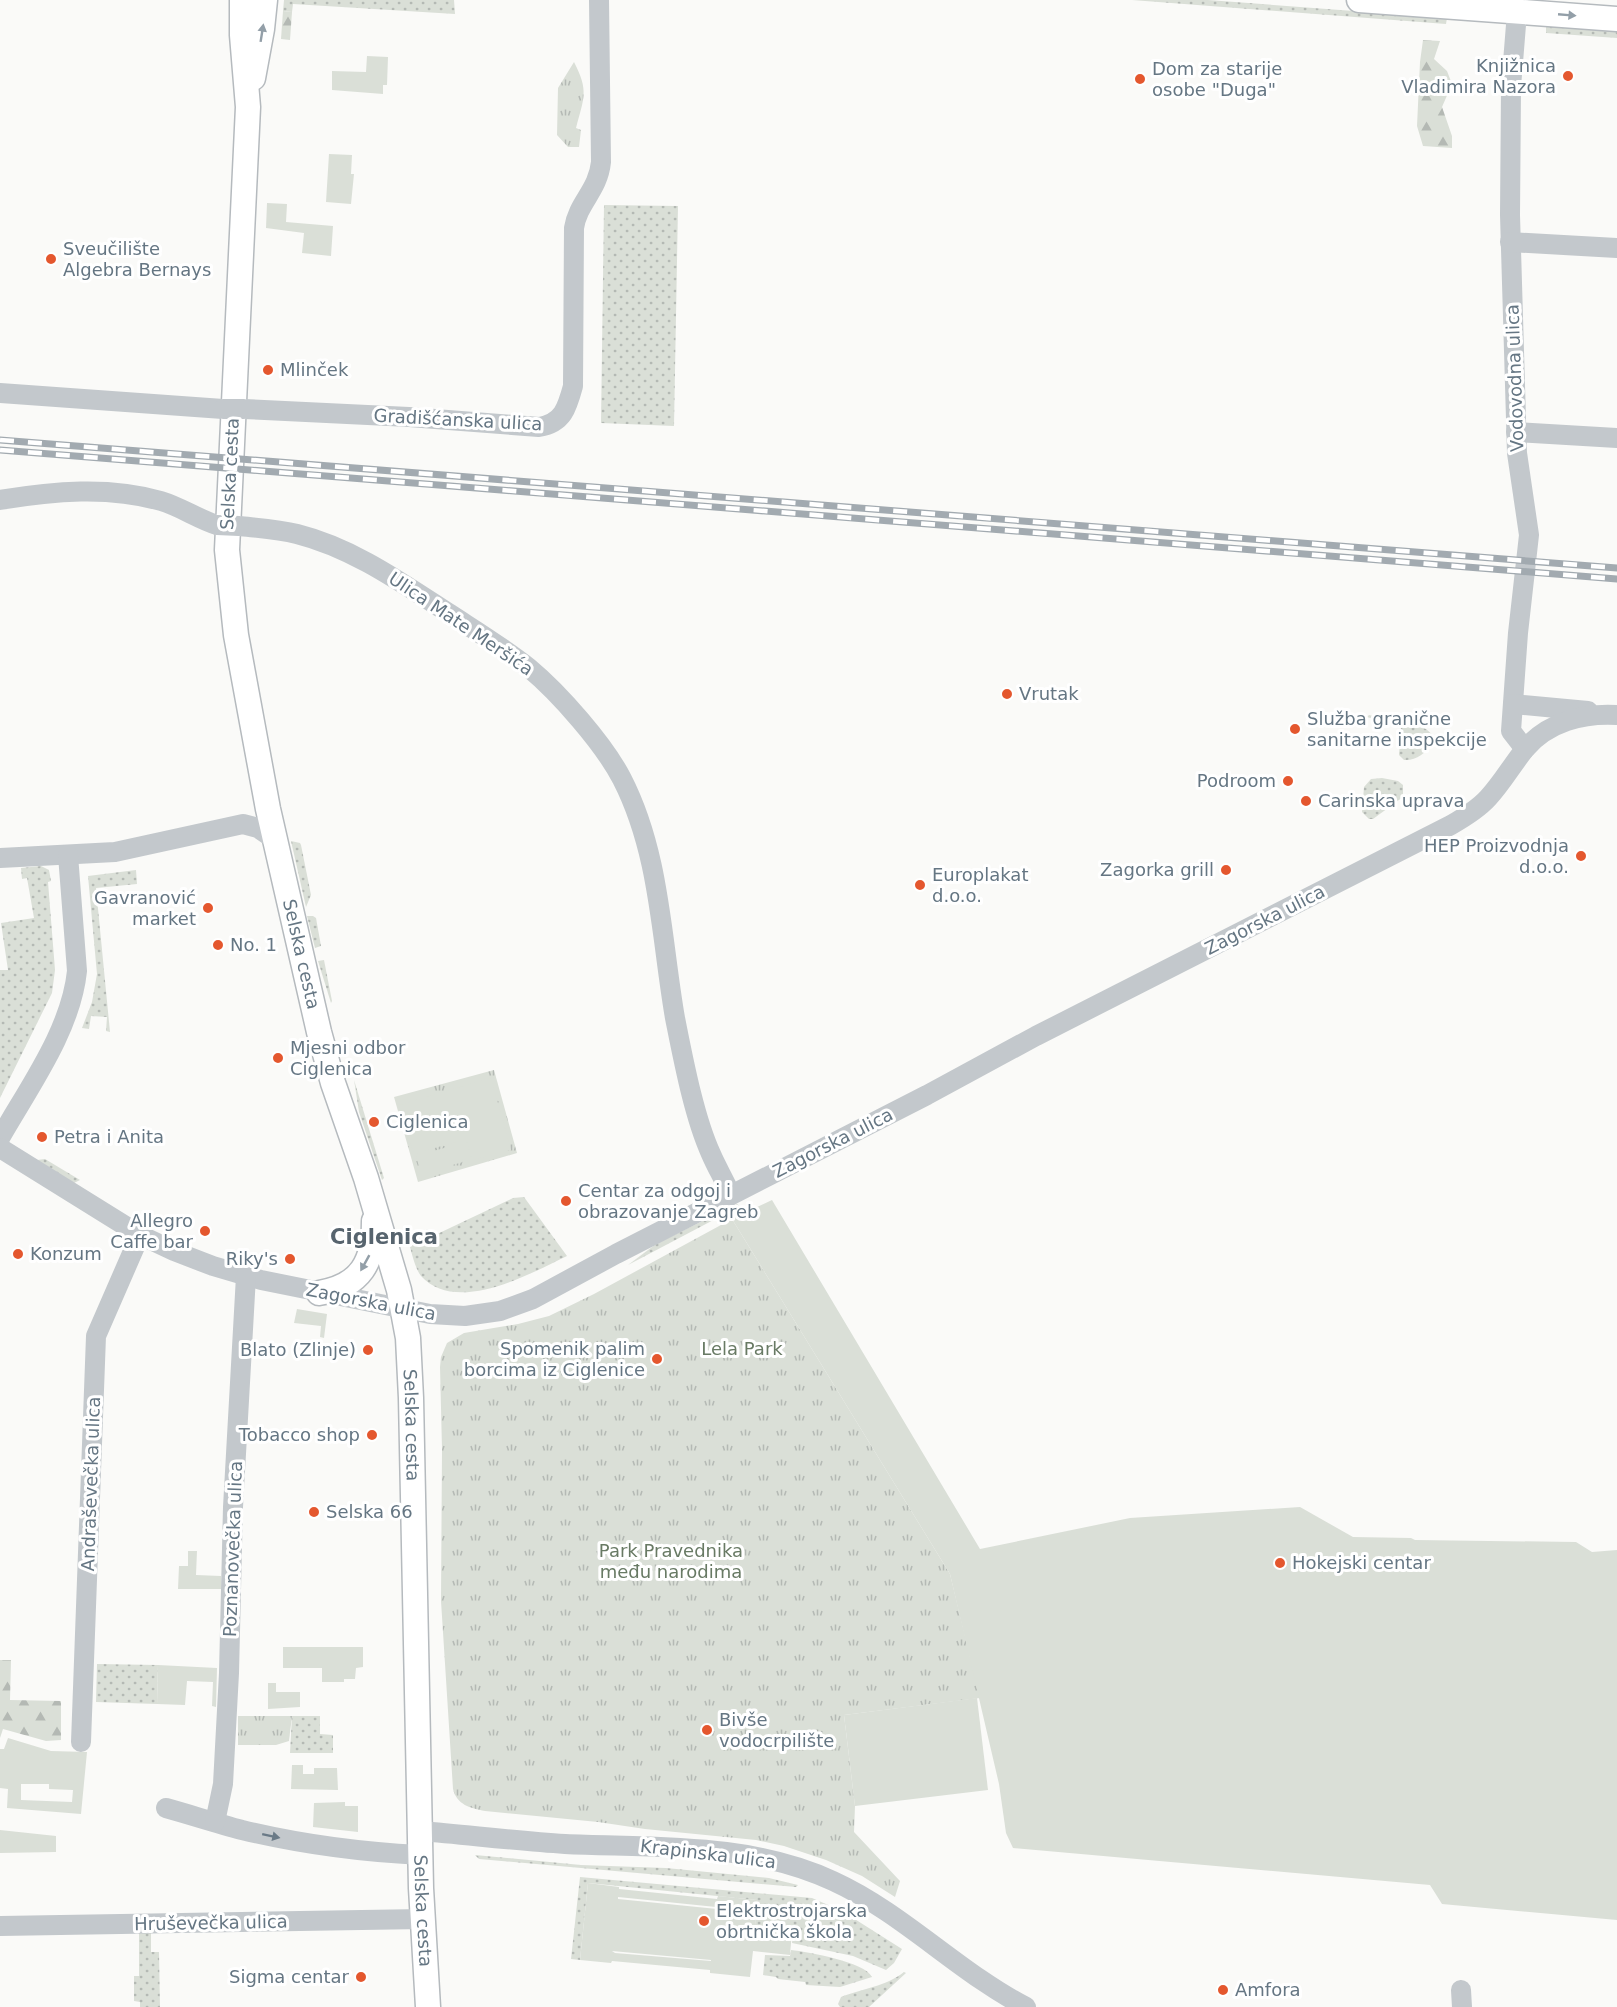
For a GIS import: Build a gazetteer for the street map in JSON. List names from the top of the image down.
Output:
{
  "streets": {
    "main road": ["Selska cesta"],
    "street": [
      "Vodovodna ulica",
      "Gradišćanska ulica",
      "Ulica Mate Meršića",
      "Zagorska ulica",
      "Andraševečka ulica",
      "Poznanovečka ulica",
      "Krapinska ulica",
      "Hruševečka ulica"
    ]
  },
  "crossings": [
    ["Vodovodna ulica", "Zagorska ulica"],
    ["Selska cesta", "Zagorska ulica"],
    ["Selska cesta", "Krapinska ulica"],
    ["Selska cesta", "Hruševečka ulica"],
    ["Ulica Mate Meršića", "Zagorska ulica"],
    ["Zagorska ulica", "Andraševečka ulica"],
    ["Zagorska ulica", "Poznanovečka ulica"]
  ],
  "districts": ["Ciglenica"],
  "parks": ["Lela Park", "Park Pravednika među narodima"],
  "places": [
    "Knjižnica Vladimira Nazora",
    "Dom za starije osobe \"Duga\"",
    "Sveučilište Algebra Bernays",
    "Mlinček",
    "Vrutak",
    "Služba granične sanitarne inspekcije",
    "Podroom",
    "Carinska uprava",
    "HEP Proizvodnja d.o.o.",
    "Zagorka grill",
    "Europlakat d.o.o.",
    "Gavranović market",
    "No. 1",
    "Mjesni odbor Ciglenica",
    "Ciglenica",
    "Petra i Anita",
    "Centar za odgoj i obrazovanje Zagreb",
    "Allegro Caffe bar",
    "Konzum",
    "Riky's",
    "Blato (Zlinje)",
    "Spomenik palim borcima iz Ciglenice",
    "Tobacco shop",
    "Selska 66",
    "Hokejski centar",
    "Bivše vodocrpilište",
    "Elektrostrojarska obrtnička škola",
    "Sigma centar",
    "Amfora"
  ]
}
